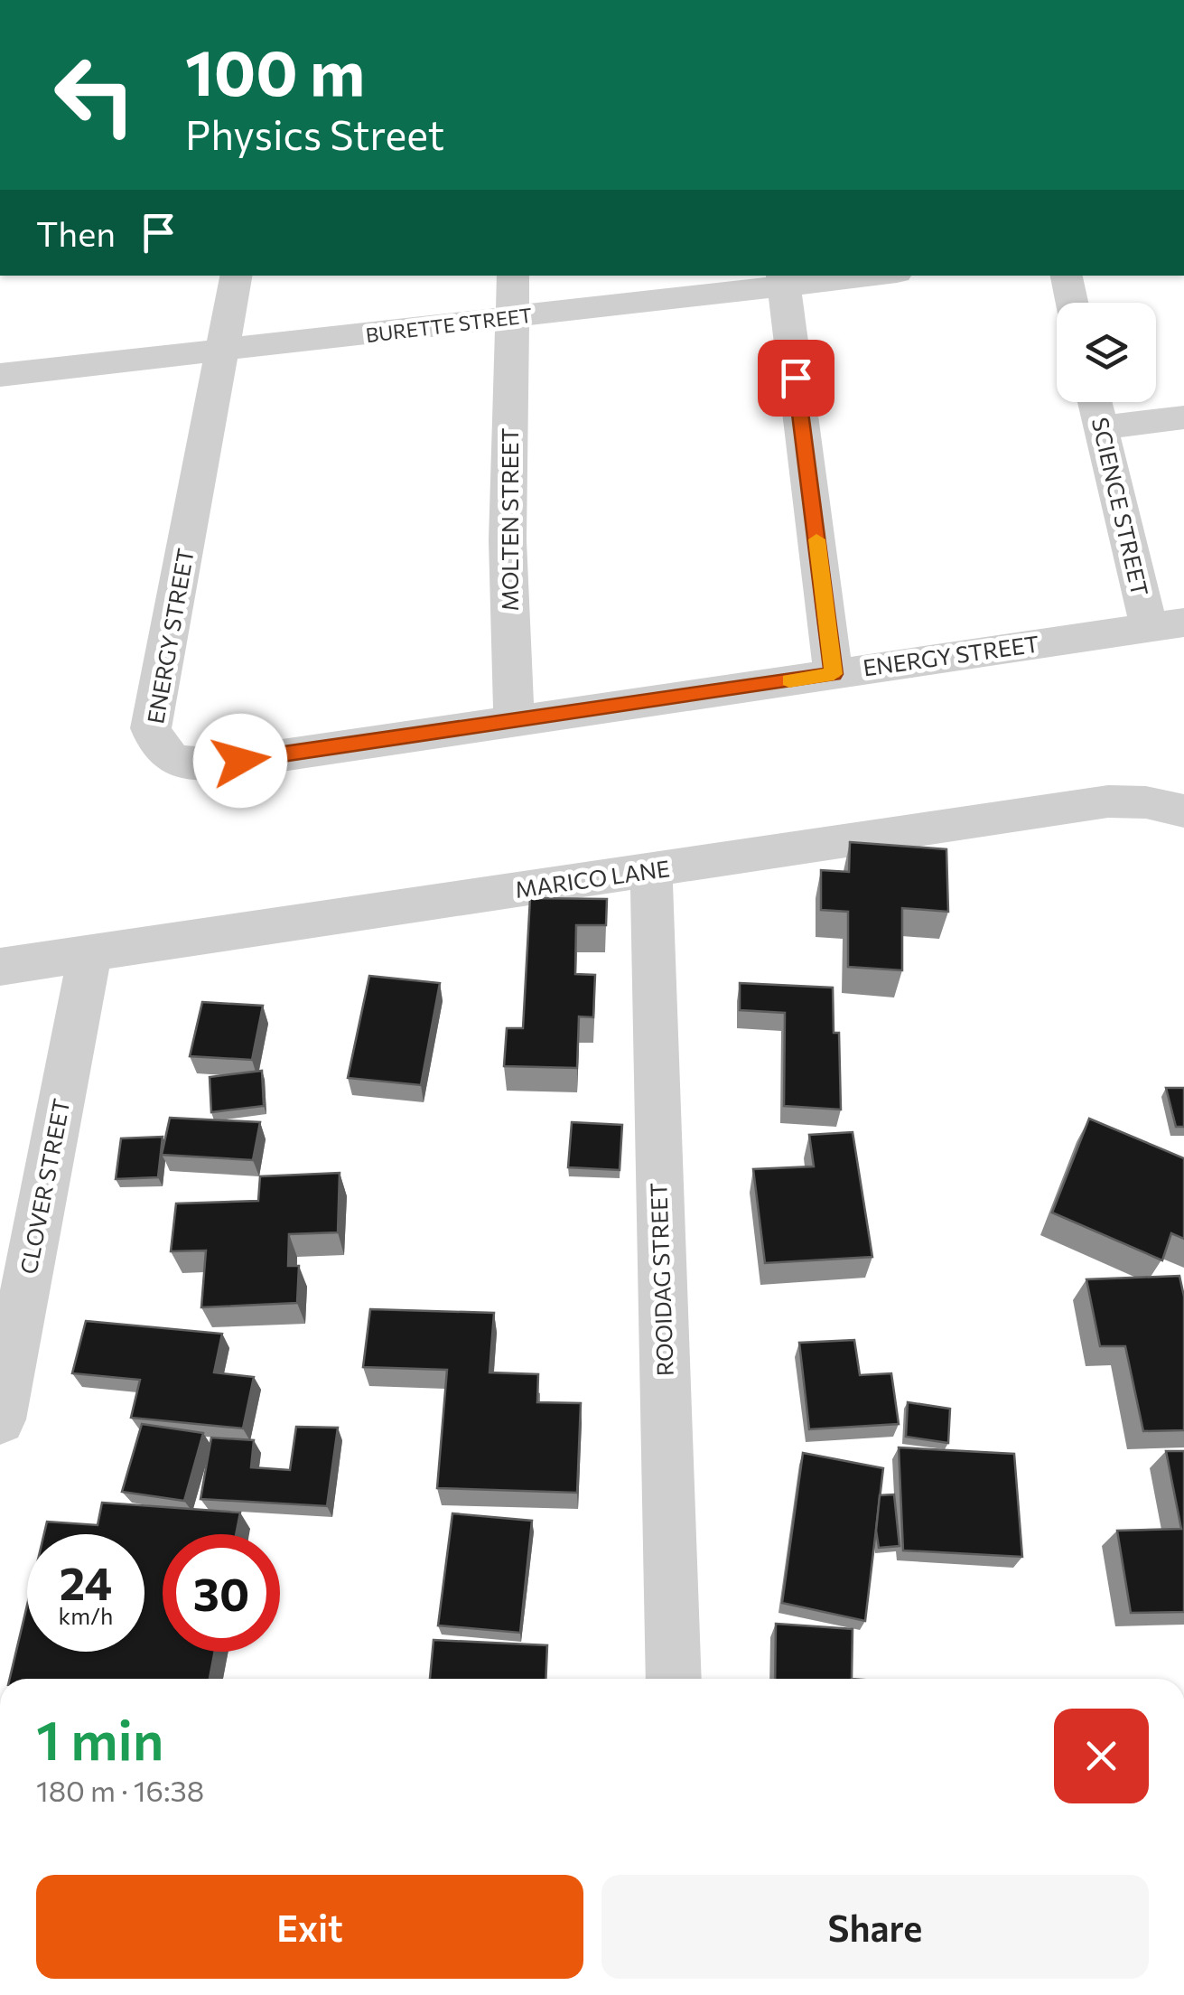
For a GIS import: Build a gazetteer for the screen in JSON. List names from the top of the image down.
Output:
{
  "streets": {
    "street": [
      "BURETTE STREET",
      "SCIENCE STREET",
      "MOLTEN STREET",
      "ENERGY STREET",
      "MARICO LANE",
      "CLOVER STREET",
      "ROOIDAG STREET"
    ]
  },
  "crossings": [
    ["BURETTE STREET", "MOLTEN STREET"],
    ["BURETTE STREET", "ENERGY STREET"],
    ["SCIENCE STREET", "ENERGY STREET"],
    ["MOLTEN STREET", "ENERGY STREET"],
    ["MARICO LANE", "CLOVER STREET"],
    ["MARICO LANE", "ROOIDAG STREET"]
  ],
  "page": {
    "turn": ["100 m", "Physics Street"],
    "then": "Then",
    "speed": "24 km/h",
    "limit": "30",
    "heading": ["1 min", "180 m · 16:38"],
    "buttons": ["Exit", "Share"]
  }
}
